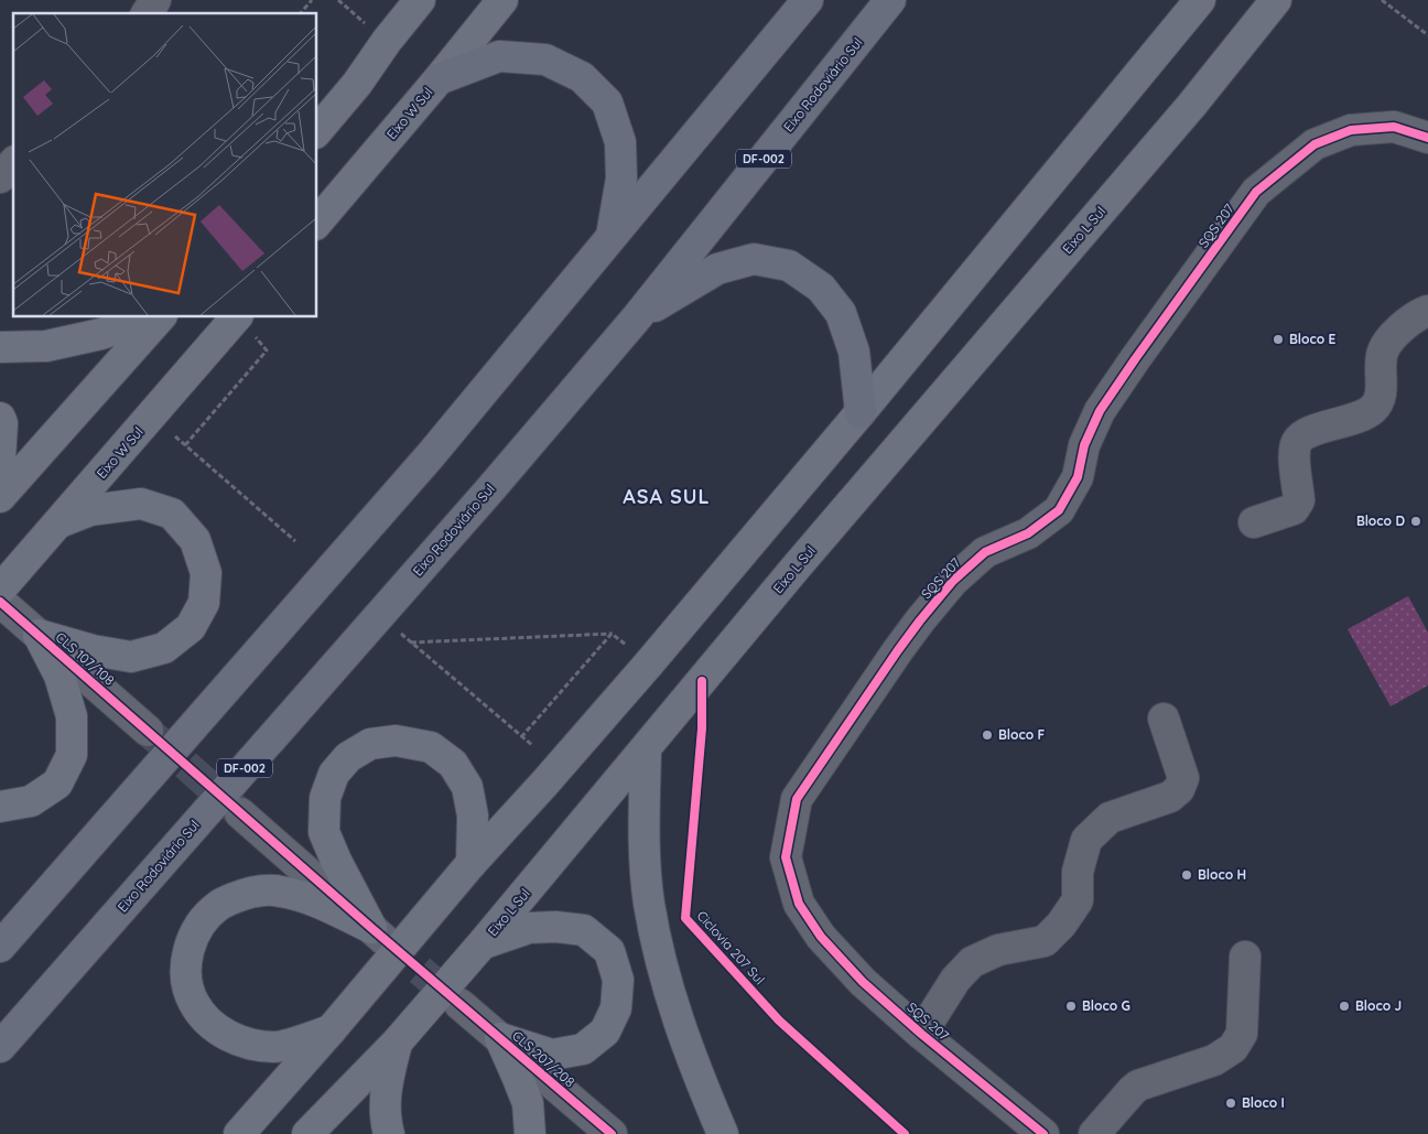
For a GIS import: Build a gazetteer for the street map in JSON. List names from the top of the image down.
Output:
{
  "streets": {
    "highway": ["Eixo Rodoviário Sul", "DF-002"],
    "main road": ["Eixo W Sul", "Eixo L Sul"],
    "street": ["SQS 207", "CLS 107/108", "CLS 207/208"],
    "cycle path": ["Ciclovia 207 Sul"]
  },
  "crossings": [
    ["Eixo W Sul", "CLS 107/108"]
  ],
  "districts": ["ASA SUL"],
  "places": [
    "Bloco E",
    "Bloco D",
    "Bloco F",
    "Bloco H",
    "Bloco G",
    "Bloco J",
    "Bloco I"
  ]
}
